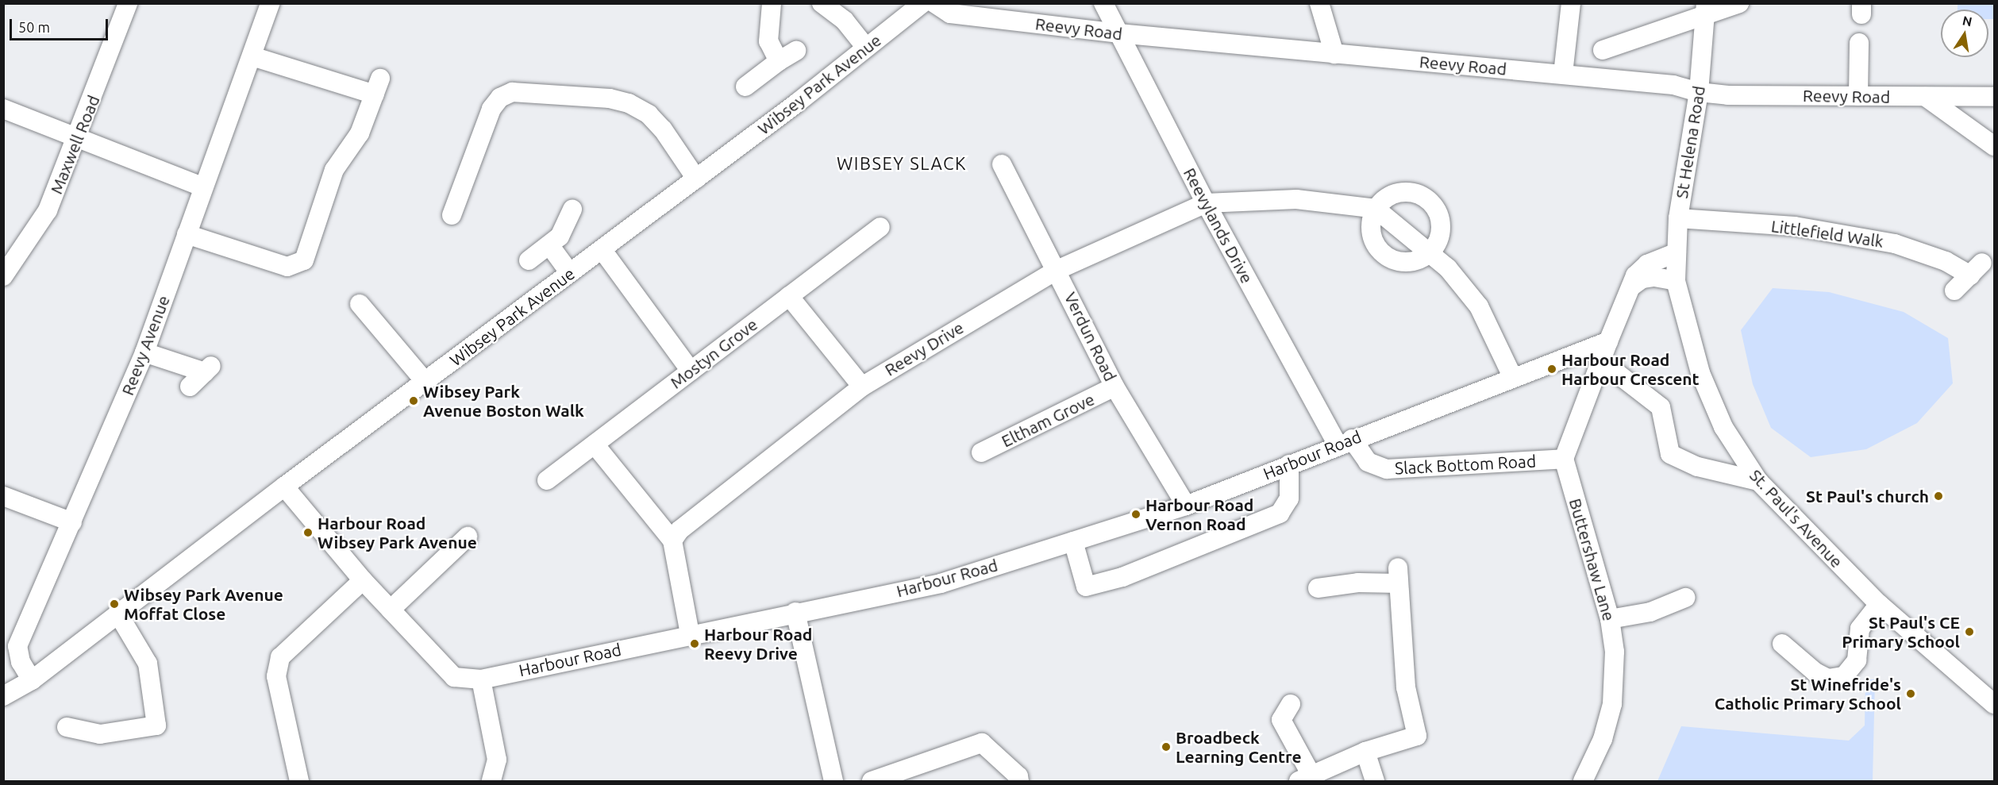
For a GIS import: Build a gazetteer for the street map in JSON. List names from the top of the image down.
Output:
{
  "streets": {
    "street": [
      "Reevy Road",
      "Wibsey Park Avenue",
      "St Helena Road",
      "Maxwell Road",
      "Reevylands Drive",
      "Littlefield Walk",
      "Verdun Road",
      "Reevy Avenue",
      "Reevy Drive",
      "Mostyn Grove",
      "Eltham Grove",
      "Harbour Road",
      "Slack Bottom Road",
      "St. Paul's Avenue",
      "Buttershaw Lane"
    ]
  },
  "crossings": [
    ["Reevy Road", "St Helena Road"],
    ["Reevy Road", "Reevylands Drive"],
    ["Wibsey Park Avenue", "Reevy Avenue"],
    ["Wibsey Park Avenue", "Harbour Road"],
    ["St Helena Road", "Littlefield Walk"],
    ["St Helena Road", "St. Paul's Avenue"],
    ["Reevylands Drive", "Reevy Drive"],
    ["Reevylands Drive", "Harbour Road"],
    ["Reevylands Drive", "Slack Bottom Road"],
    ["Verdun Road", "Reevy Drive"],
    ["Verdun Road", "Eltham Grove"],
    ["Verdun Road", "Harbour Road"],
    ["Harbour Road", "Slack Bottom Road"],
    ["Slack Bottom Road", "Buttershaw Lane"]
  ],
  "districts": ["WIBSEY SLACK"],
  "places": [
    "Harbour Road Harbour Crescent",
    "Wibsey Park Avenue Boston Walk",
    "St Paul's church",
    "Harbour Road Vernon Road",
    "Harbour Road Wibsey Park Avenue",
    "Wibsey Park Avenue Moffat Close",
    "St Paul's CE Primary School",
    "Harbour Road Reevy Drive",
    "St Winefride's Catholic Primary School",
    "Broadbeck Learning Centre"
  ],
  "scale_bar": "50 m",
  "north": "top"
}
